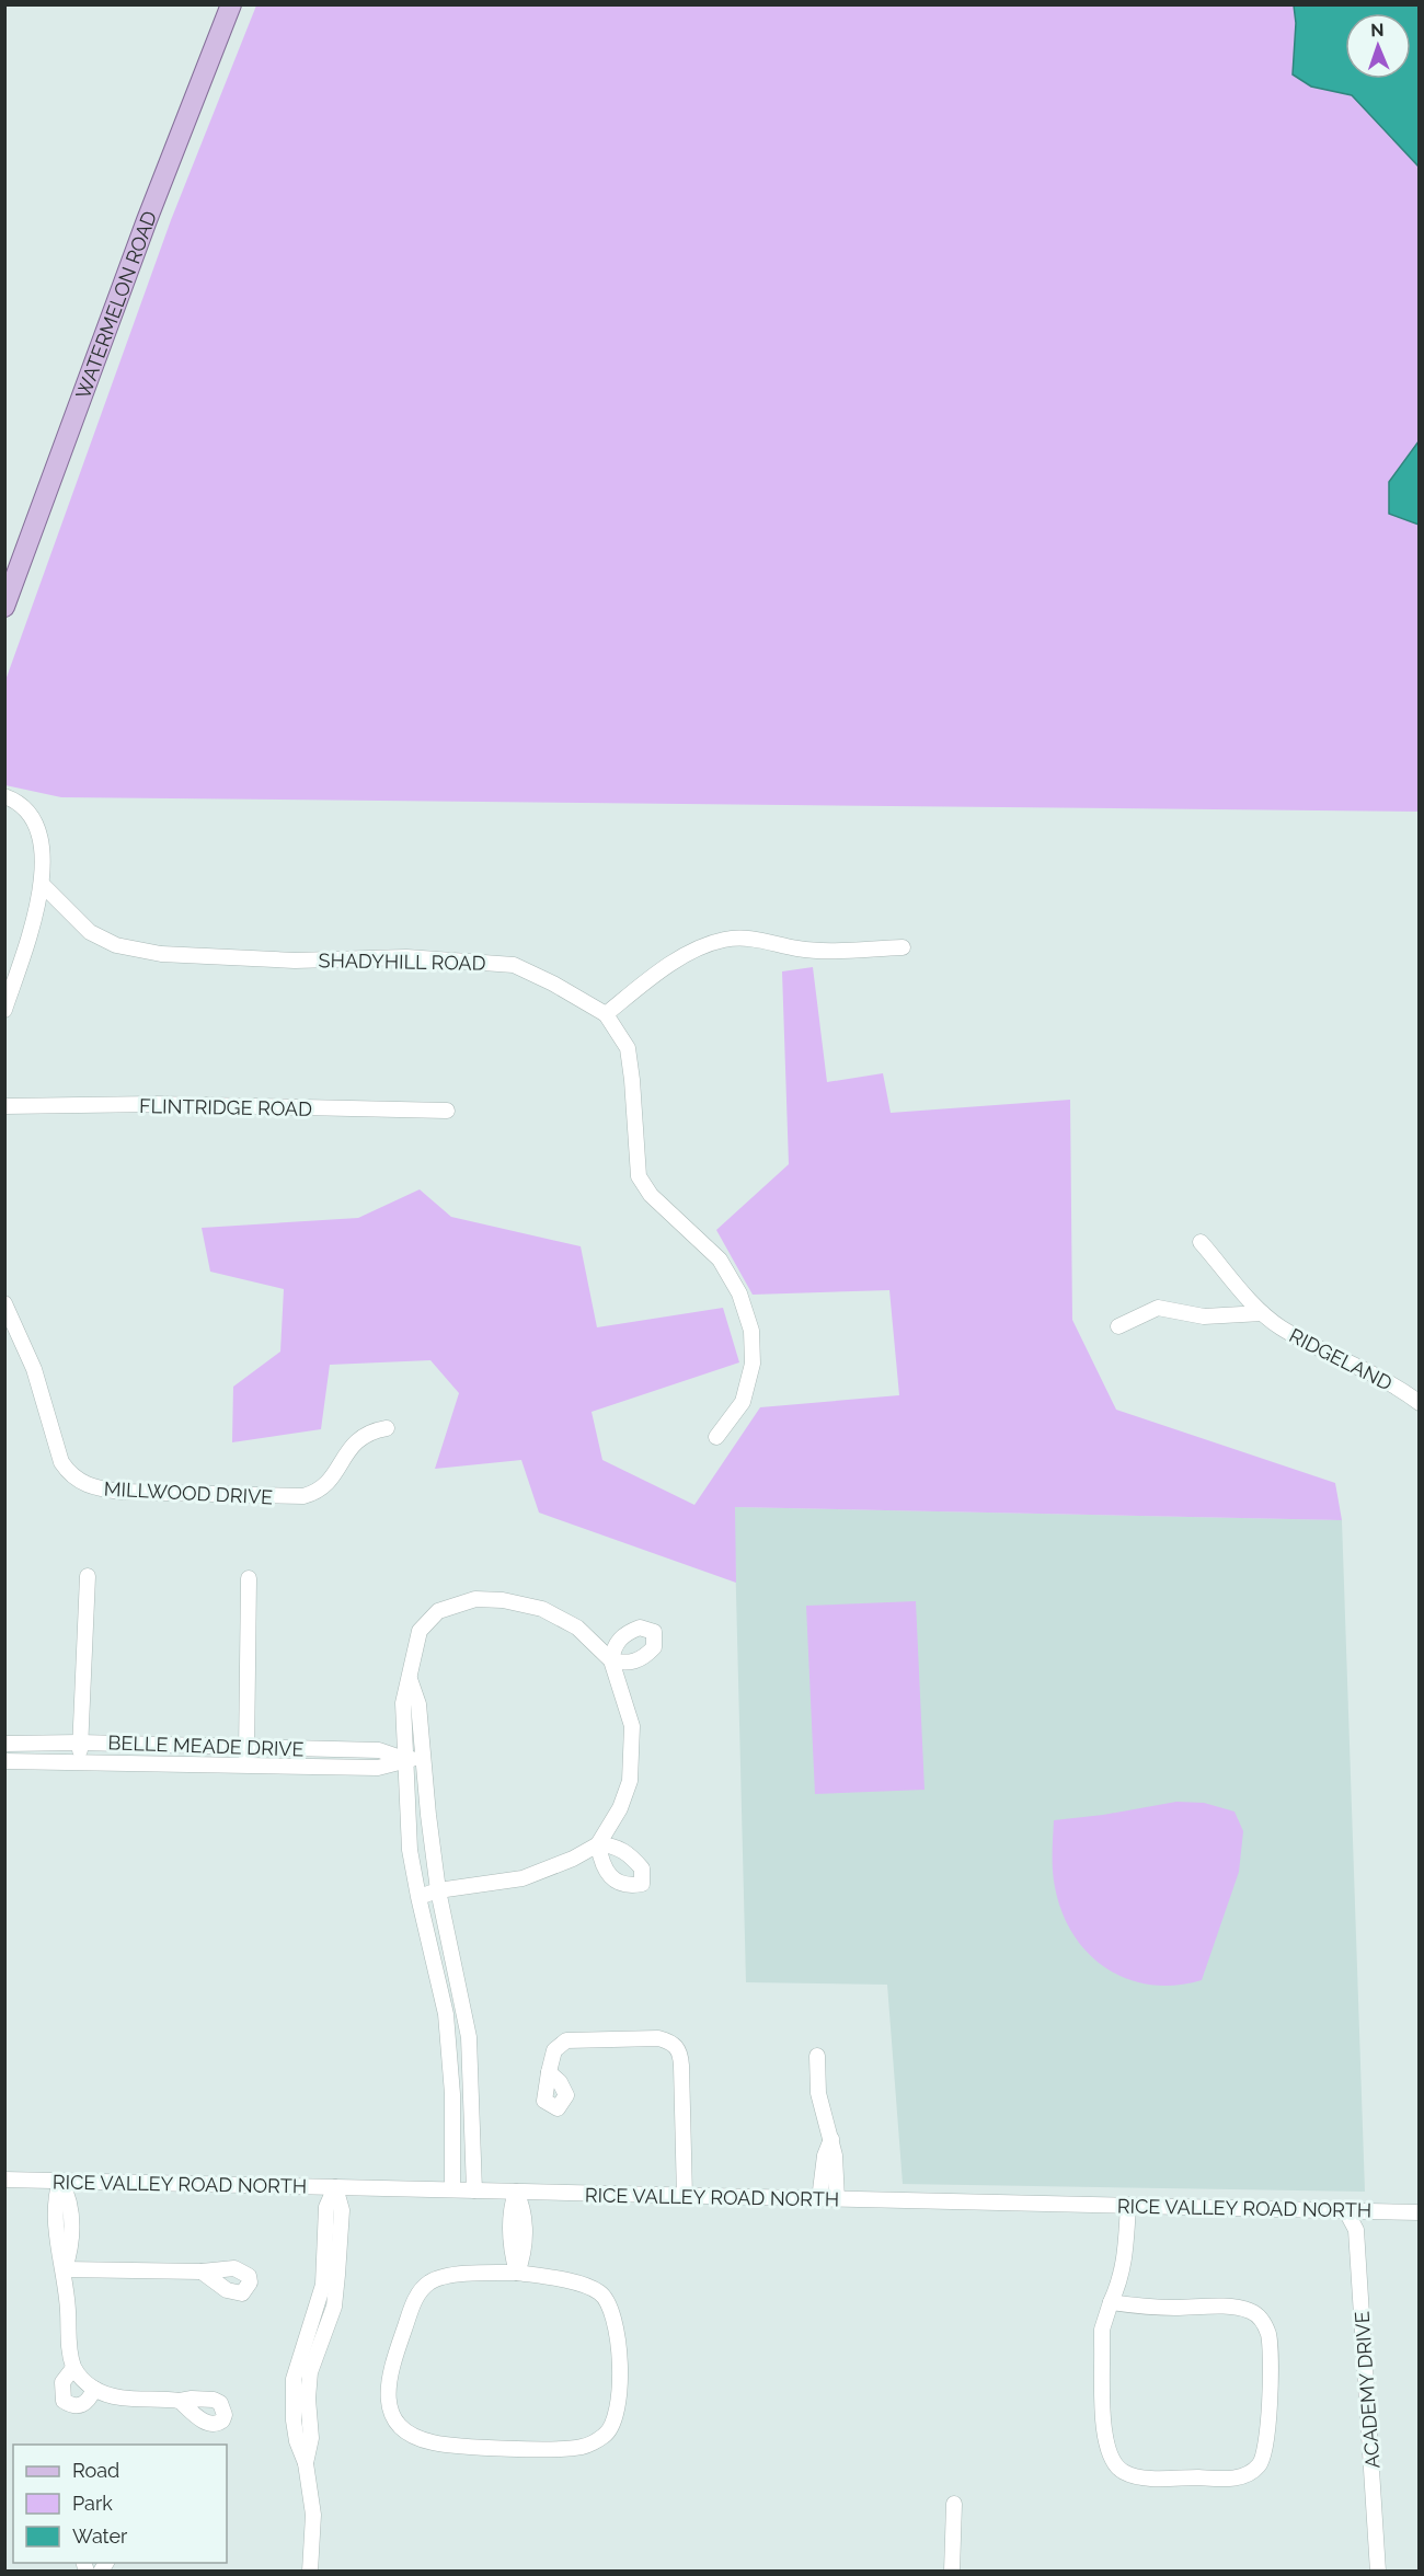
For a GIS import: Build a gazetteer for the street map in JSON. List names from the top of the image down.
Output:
{
  "streets": {
    "main road": ["WATERMELON ROAD"],
    "street": [
      "SHADYHILL ROAD",
      "FLINTRIDGE ROAD",
      "RIDGELAND",
      "MILLWOOD DRIVE",
      "BELLE MEADE DRIVE",
      "RICE VALLEY ROAD NORTH",
      "ACADEMY DRIVE"
    ]
  },
  "crossings": [
    ["RICE VALLEY ROAD NORTH", "ACADEMY DRIVE"]
  ],
  "legend": ["Road", "Park", "Water"],
  "north": "top"
}
